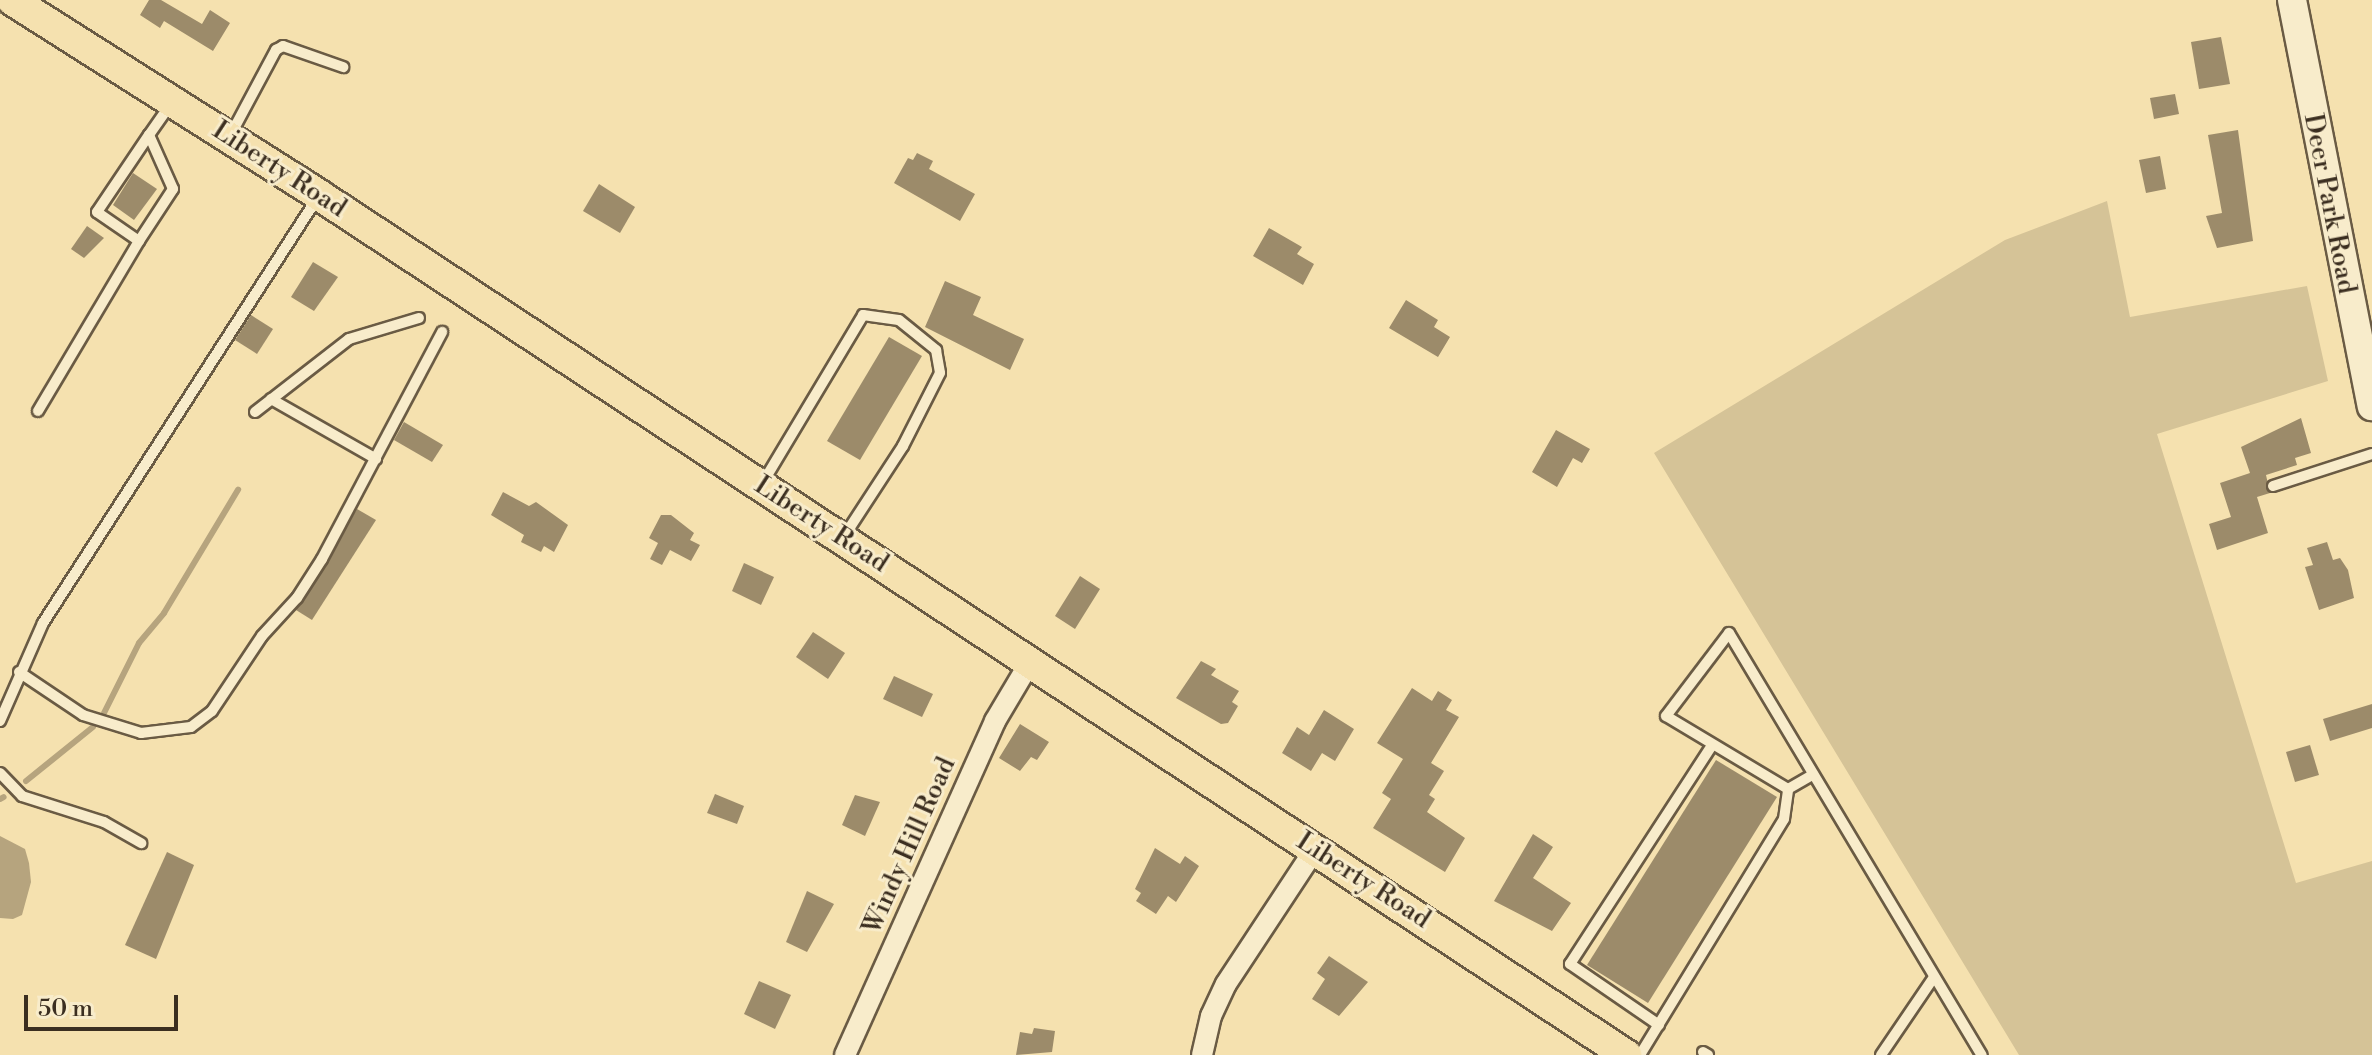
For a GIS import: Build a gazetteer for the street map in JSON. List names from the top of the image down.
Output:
{
  "streets": {
    "main road": ["Liberty Road"],
    "street": ["Deer Park Road", "Windy Hill Road"]
  },
  "crossings": [
    ["Liberty Road", "Windy Hill Road"]
  ],
  "scale_bar": "50 m"
}
